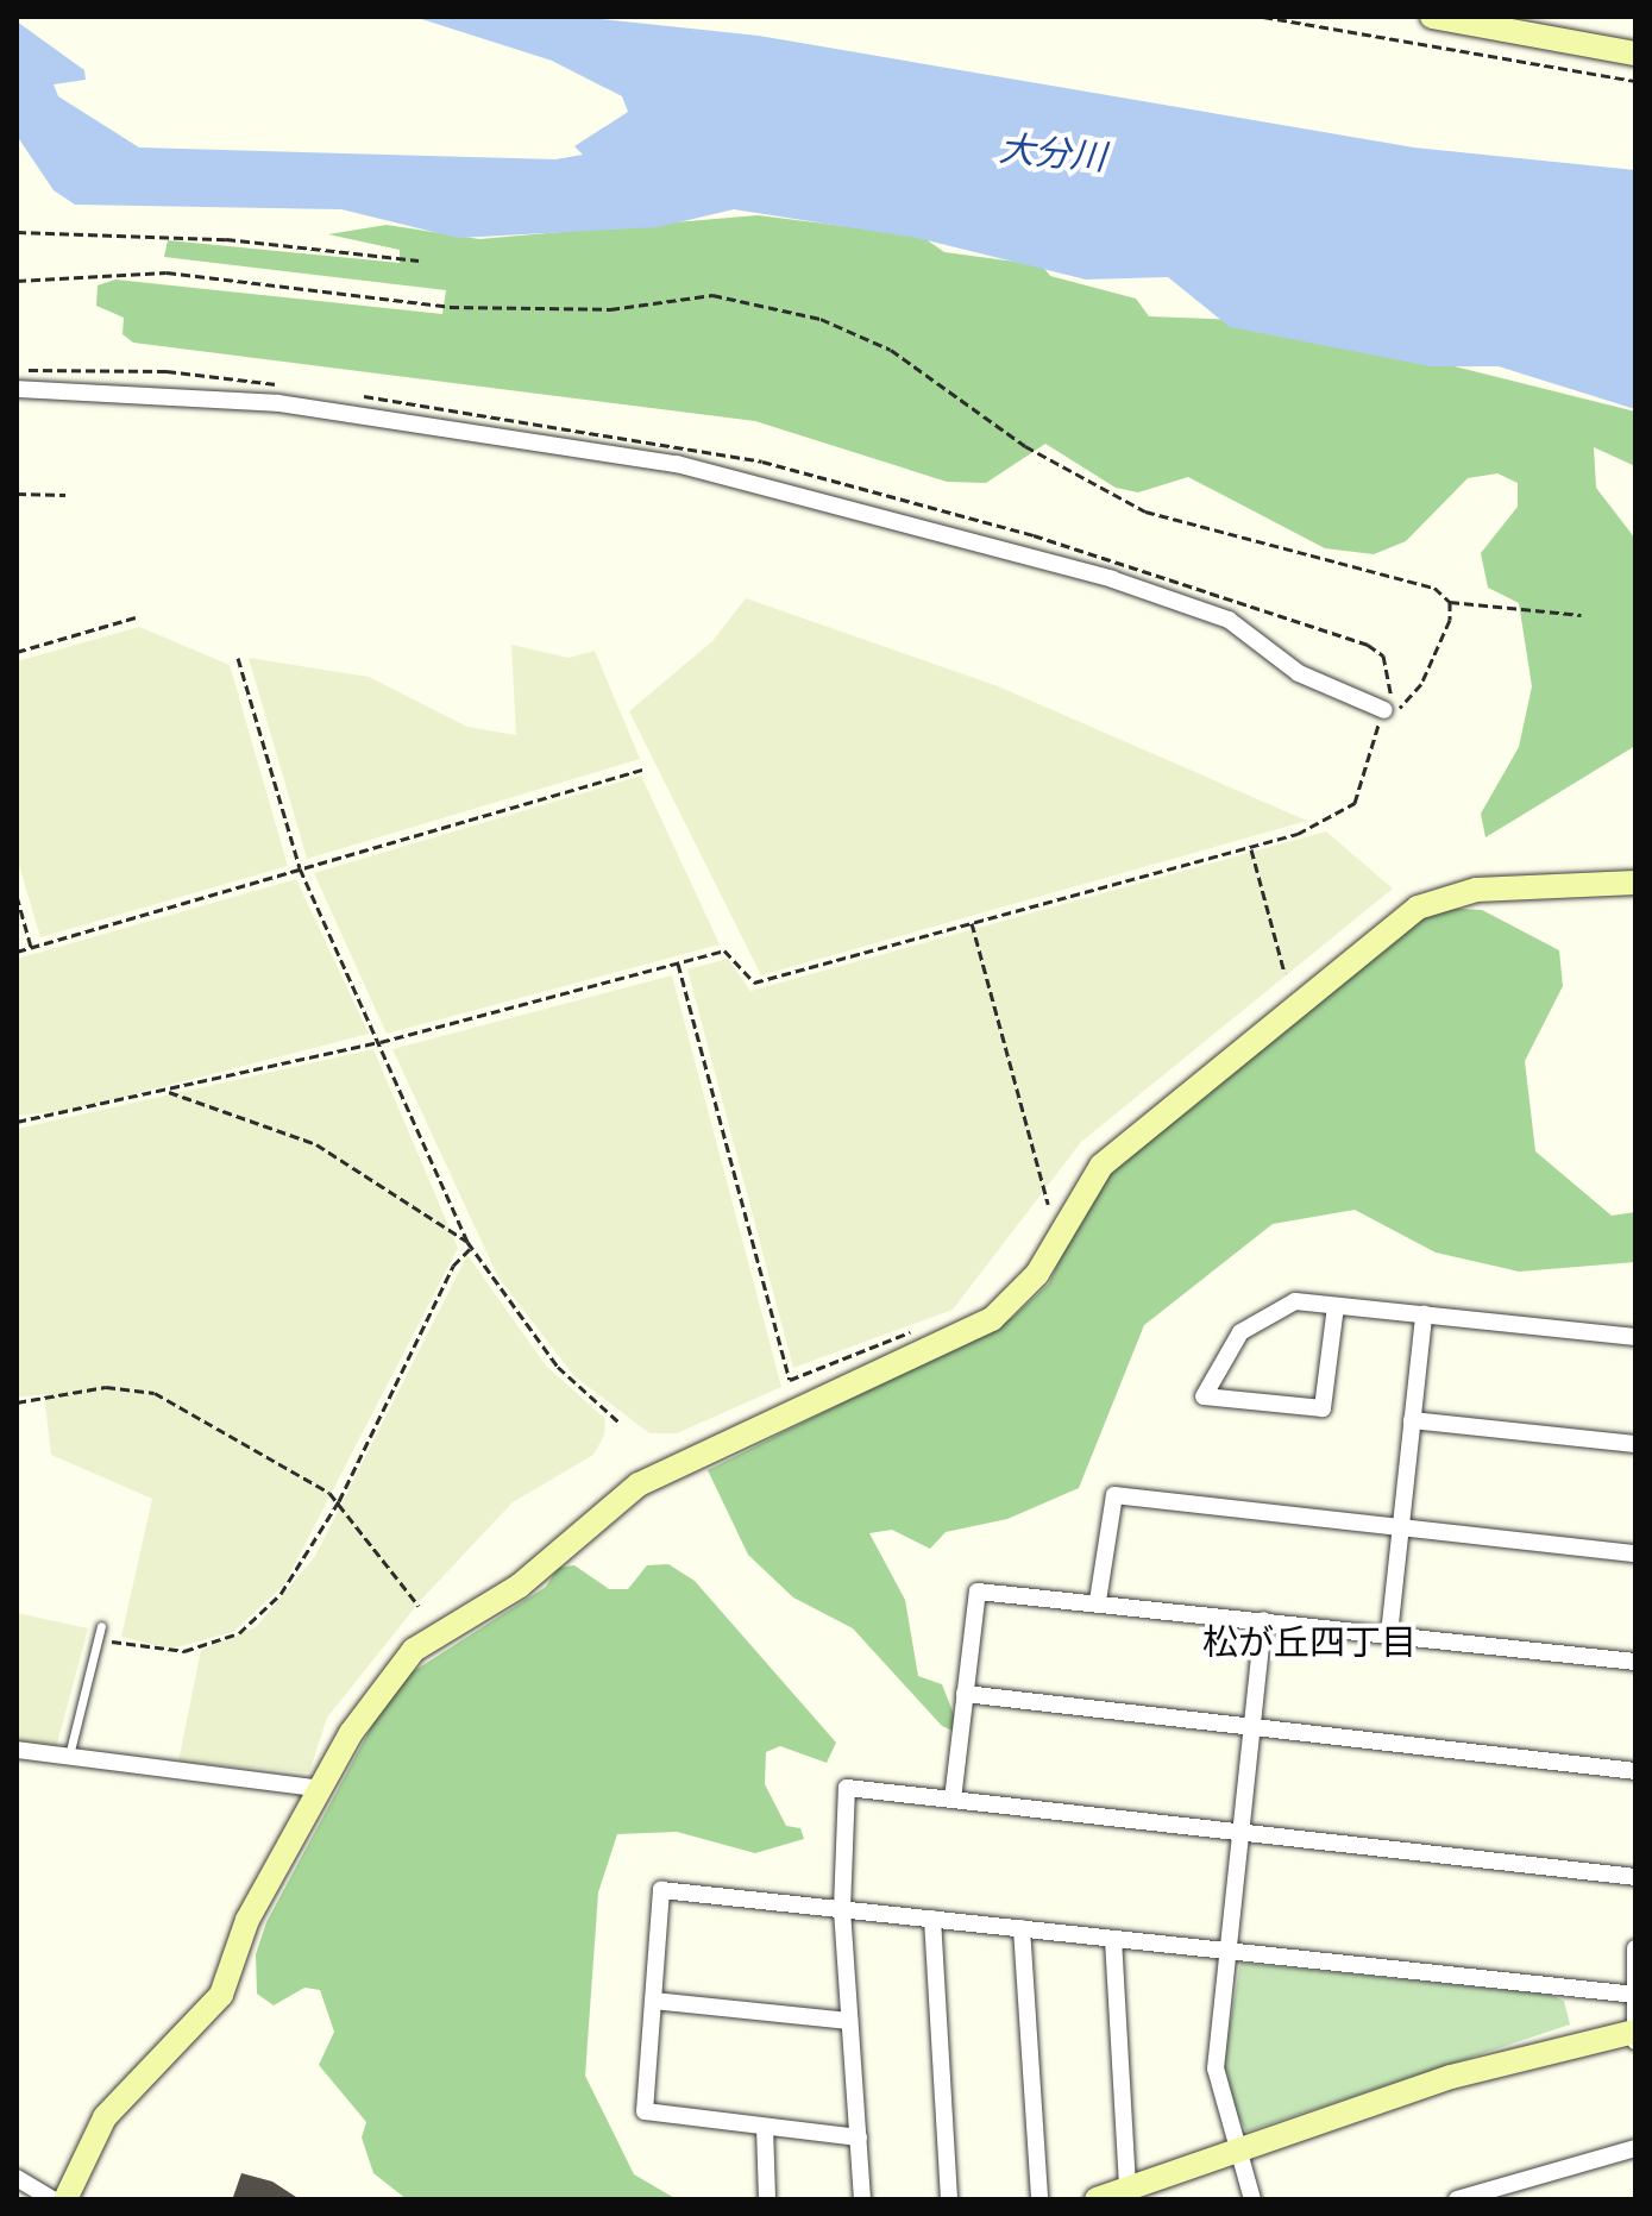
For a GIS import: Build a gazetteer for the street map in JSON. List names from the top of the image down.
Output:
{
  "districts": ["松が丘四丁目"],
  "water": ["大分川"]
}
